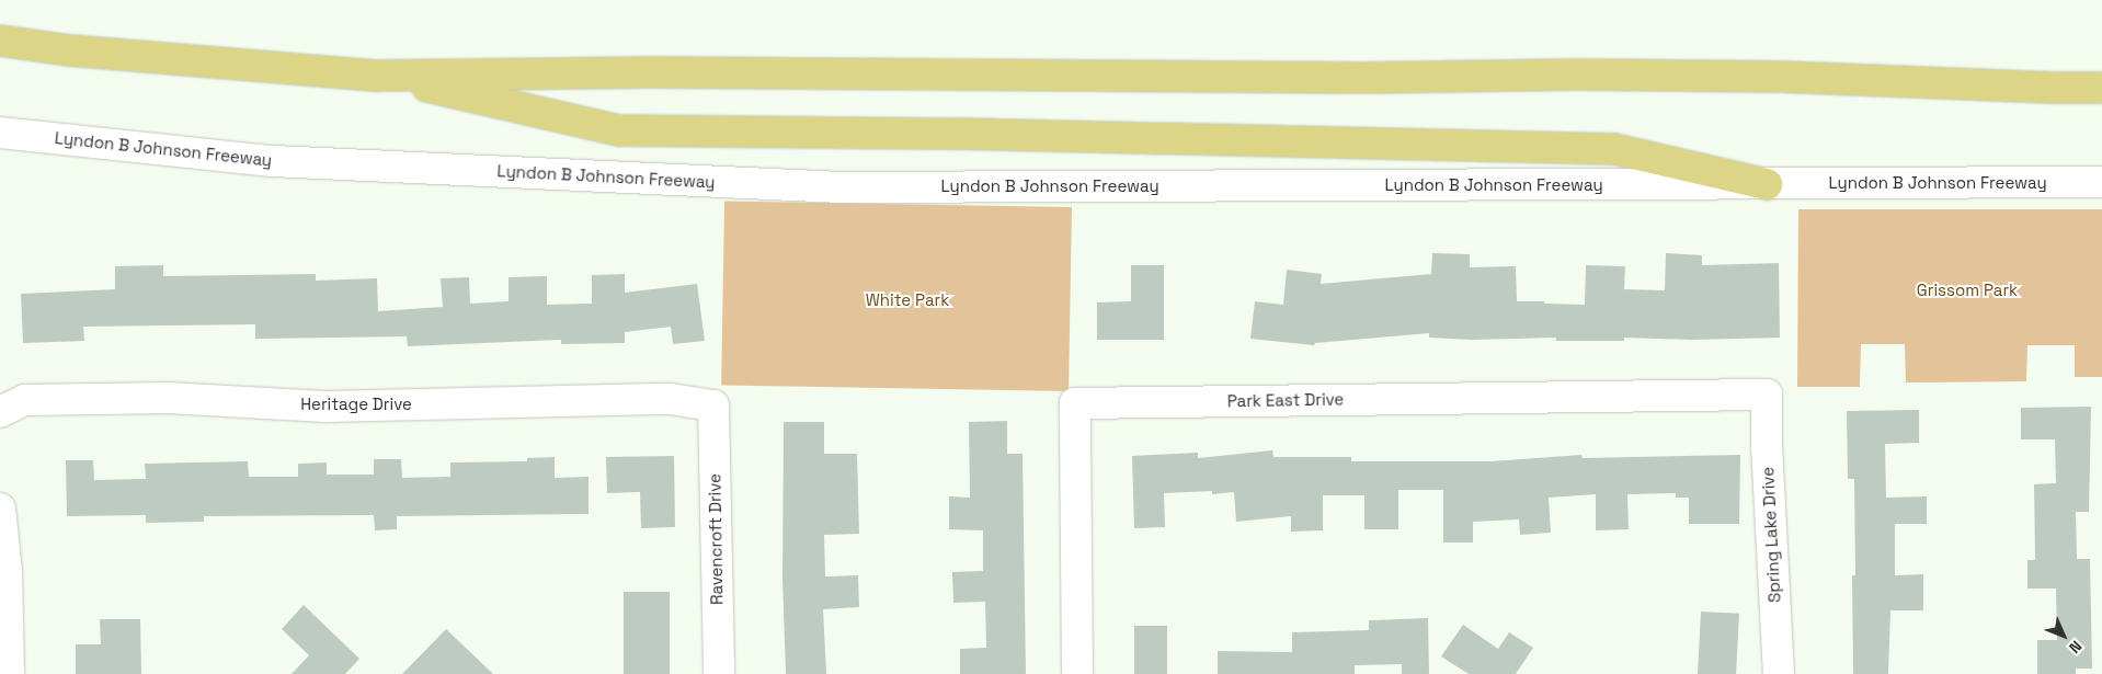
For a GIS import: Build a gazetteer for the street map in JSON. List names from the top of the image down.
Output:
{
  "streets": {
    "street": [
      "Lyndon B Johnson Freeway",
      "Park East Drive",
      "Heritage Drive",
      "Spring Lake Drive",
      "Ravencroft Drive"
    ]
  },
  "crossings": [
    ["Park East Drive", "Spring Lake Drive"],
    ["Heritage Drive", "Ravencroft Drive"]
  ],
  "parks": ["Grissom Park", "White Park"],
  "north": "bottom right"
}
